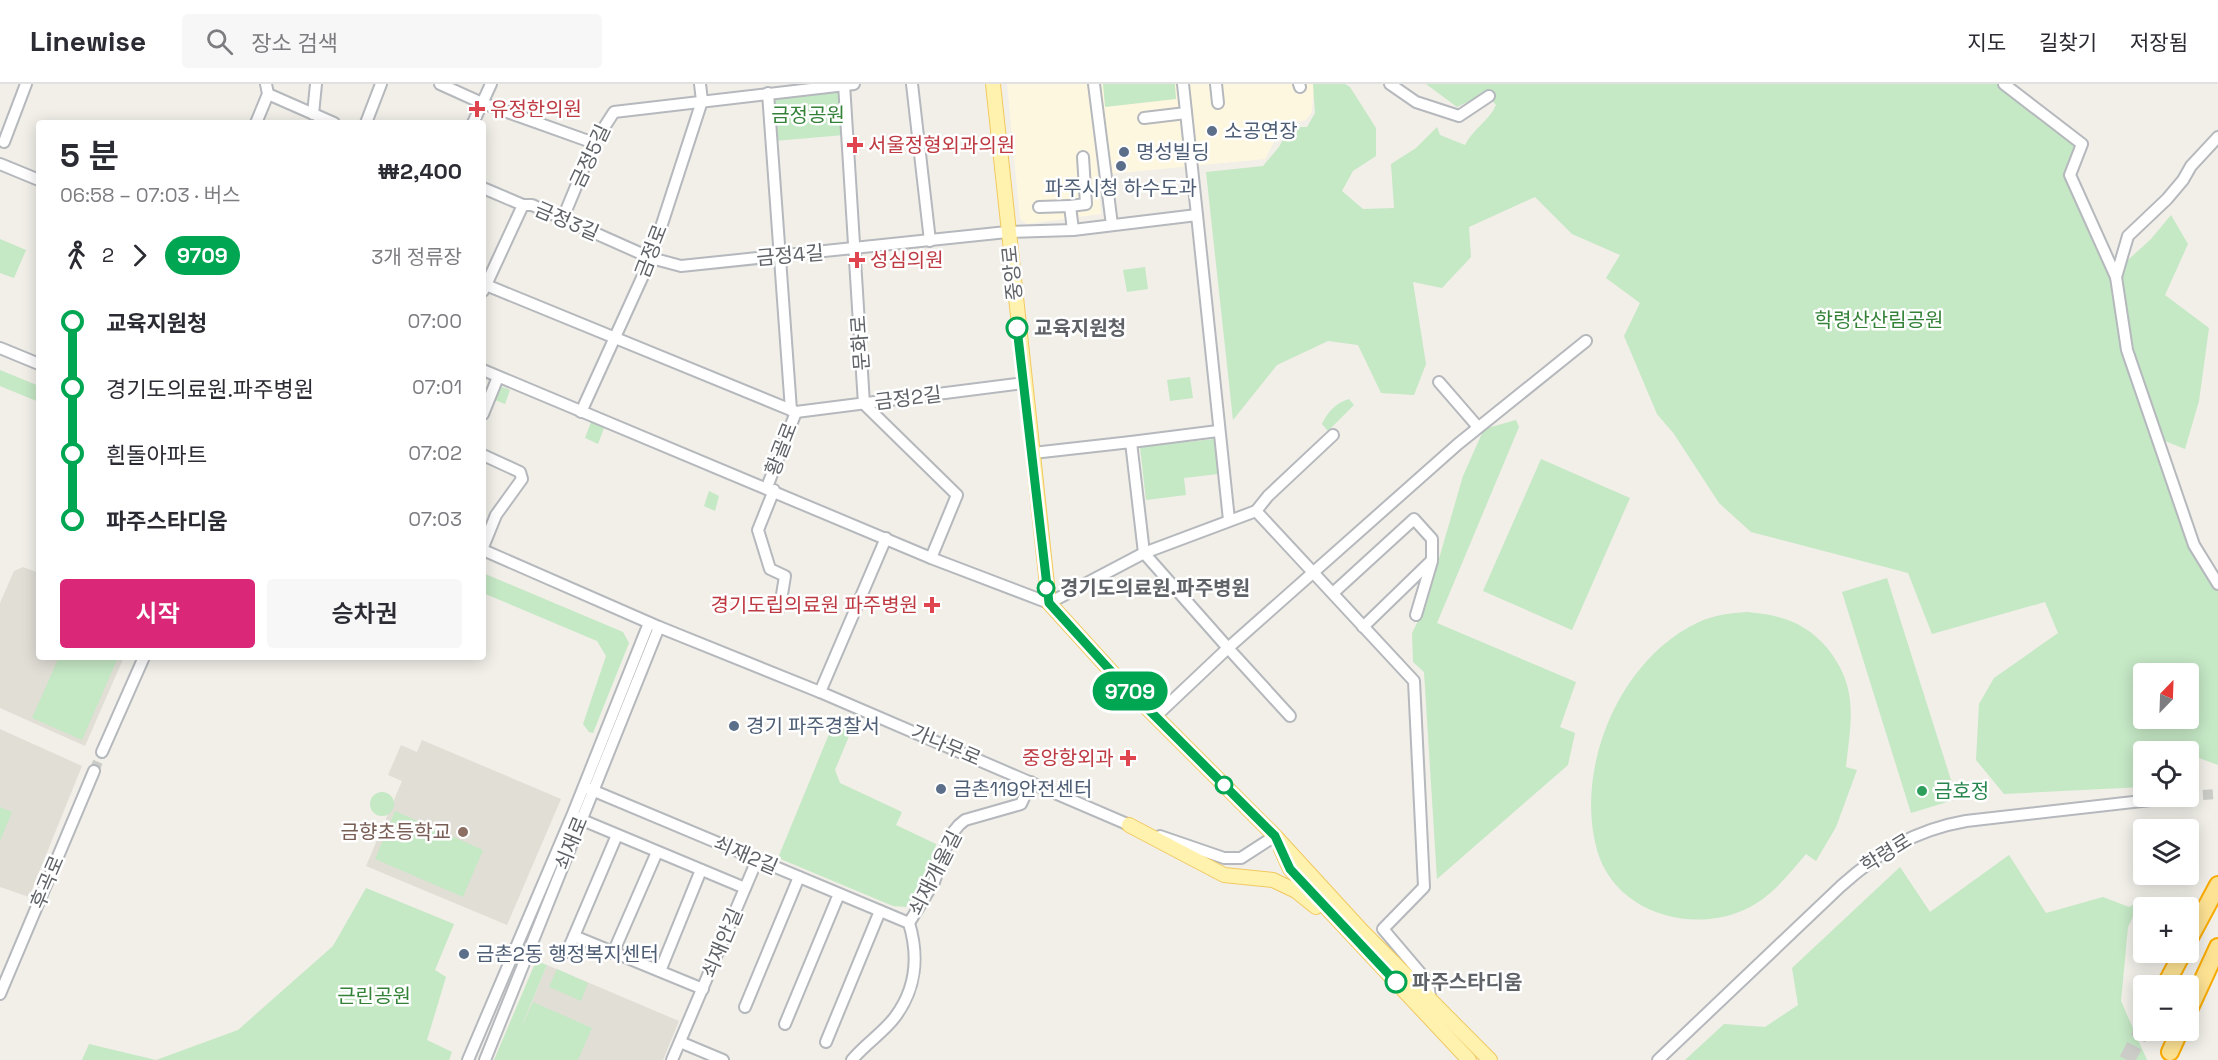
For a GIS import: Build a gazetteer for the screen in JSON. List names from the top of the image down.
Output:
{
  "streets": {
    "main road": ["중앙로"],
    "street": [
      "금정5길",
      "금정3길",
      "금정로",
      "금정4길",
      "문화로",
      "금정2길",
      "황골로",
      "가나무로",
      "쇠재로",
      "학령로",
      "쇠재2길",
      "쇠재개울길",
      "후곡로",
      "쇠재안길"
    ]
  },
  "crossings": [
    ["금정5길", "금정3길"],
    ["금정5길", "금정로"],
    ["금정5길", "문화로"],
    ["금정3길", "금정로"],
    ["금정3길", "금정4길"],
    ["금정로", "금정4길"],
    ["금정로", "금정2길"],
    ["금정4길", "중앙로"],
    ["금정4길", "문화로"],
    ["중앙로", "금정2길"],
    ["문화로", "금정2길"],
    ["금정2길", "황골로"],
    ["가나무로", "쇠재개울길"],
    ["쇠재로", "쇠재안길"],
    ["쇠재2길", "쇠재개울길"],
    ["쇠재2길", "쇠재안길"]
  ],
  "parks": ["금정공원", "학령산산림공원", "근린공원"],
  "places": {
    "health": [
      "유정한의원",
      "서울정형외과의원",
      "성심의원",
      "경기도립의료원 파주병원",
      "중앙항외과"
    ],
    "other": [
      "소공연장",
      "명성빌딩",
      "파주시청 하수도과",
      "교육지원청",
      "경기도의료원.파주병원",
      "경기 파주경찰서",
      "금촌119안전센터",
      "금호정",
      "금향초등학교",
      "금촌2동 행정복지센터",
      "파주스타디움"
    ]
  },
  "lines": ["bus line 9709"],
  "north": "top right",
  "page": {
    "header": "Linewise",
    "search": "장소 검색",
    "nav": ["지도", "길찾기", "저장됨"],
    "on_map": "9709",
    "heading": ["5 분", "06:58 – 07:03 · 버스", "₩2,400"],
    "legs": ["2", "9709", "3개 정류장"],
    "list": [
      {
        "name": "교육지원청",
        "value": "07:00"
      },
      {
        "name": "경기도의료원.파주병원",
        "value": "07:01"
      },
      {
        "name": "흰돌아파트",
        "value": "07:02"
      },
      {
        "name": "파주스타디움",
        "value": "07:03"
      }
    ],
    "buttons": ["시작", "승차권"],
    "map_buttons": ["+", "−"]
  }
}
